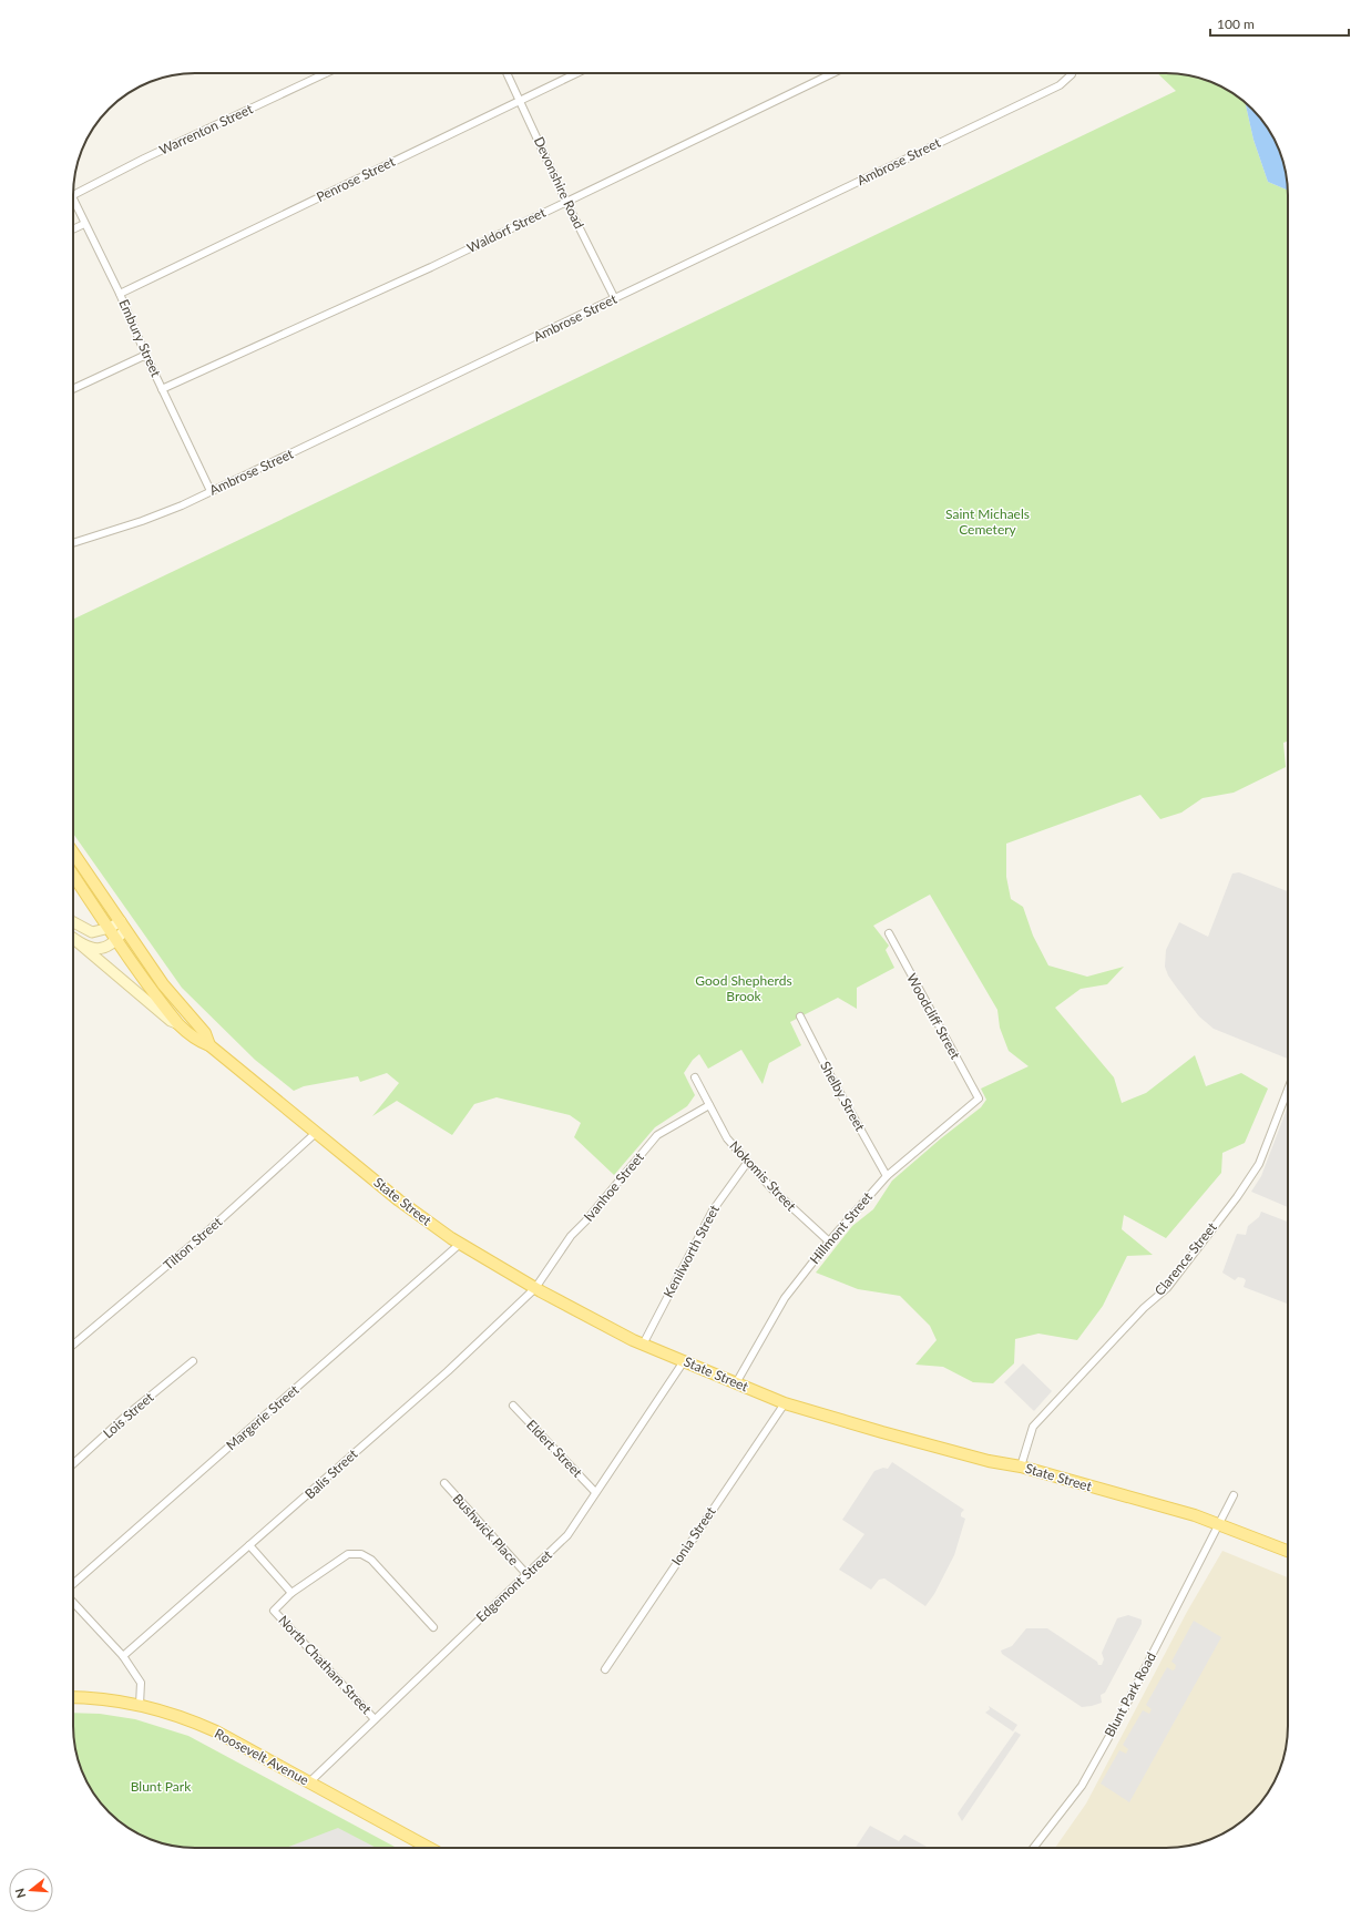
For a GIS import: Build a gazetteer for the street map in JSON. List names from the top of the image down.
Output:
{
  "streets": {
    "main road": ["State Street", "Roosevelt Avenue"],
    "street": [
      "Warrenton Street",
      "Ambrose Street",
      "Penrose Street",
      "Devonshire Road",
      "Waldorf Street",
      "Embury Street",
      "Woodcliff Street",
      "Shelby Street",
      "Nokomis Street",
      "Ivanhoe Street",
      "Hillmont Street",
      "Tilton Street",
      "Kenilworth Street",
      "Clarence Street",
      "Lois Street",
      "Margerie Street",
      "Eldert Street",
      "Balis Street",
      "Bushwick Place",
      "Ionia Street",
      "Edgemont Street",
      "North Chatham Street",
      "Blunt Park Road"
    ]
  },
  "crossings": [
    ["Ambrose Street", "Devonshire Road"],
    ["Ambrose Street", "Embury Street"],
    ["Penrose Street", "Devonshire Road"],
    ["Penrose Street", "Embury Street"],
    ["Devonshire Road", "Waldorf Street"],
    ["Waldorf Street", "Embury Street"],
    ["Woodcliff Street", "Hillmont Street"],
    ["Shelby Street", "Hillmont Street"],
    ["Nokomis Street", "Ivanhoe Street"],
    ["Nokomis Street", "Hillmont Street"],
    ["Nokomis Street", "Kenilworth Street"],
    ["Ivanhoe Street", "State Street"],
    ["Ivanhoe Street", "Balis Street"],
    ["State Street", "Hillmont Street"],
    ["State Street", "Tilton Street"],
    ["State Street", "Kenilworth Street"],
    ["State Street", "Clarence Street"],
    ["State Street", "Margerie Street"],
    ["State Street", "Balis Street"],
    ["State Street", "Ionia Street"],
    ["State Street", "Edgemont Street"],
    ["State Street", "Blunt Park Road"],
    ["Eldert Street", "Edgemont Street"],
    ["Bushwick Place", "Edgemont Street"],
    ["Edgemont Street", "North Chatham Street"],
    ["Edgemont Street", "Roosevelt Avenue"]
  ],
  "parks": ["Saint Michaels Cemetery", "Good Shepherds Brook", "Blunt Park"],
  "scale_bar": "100 m",
  "north": "left"
}
